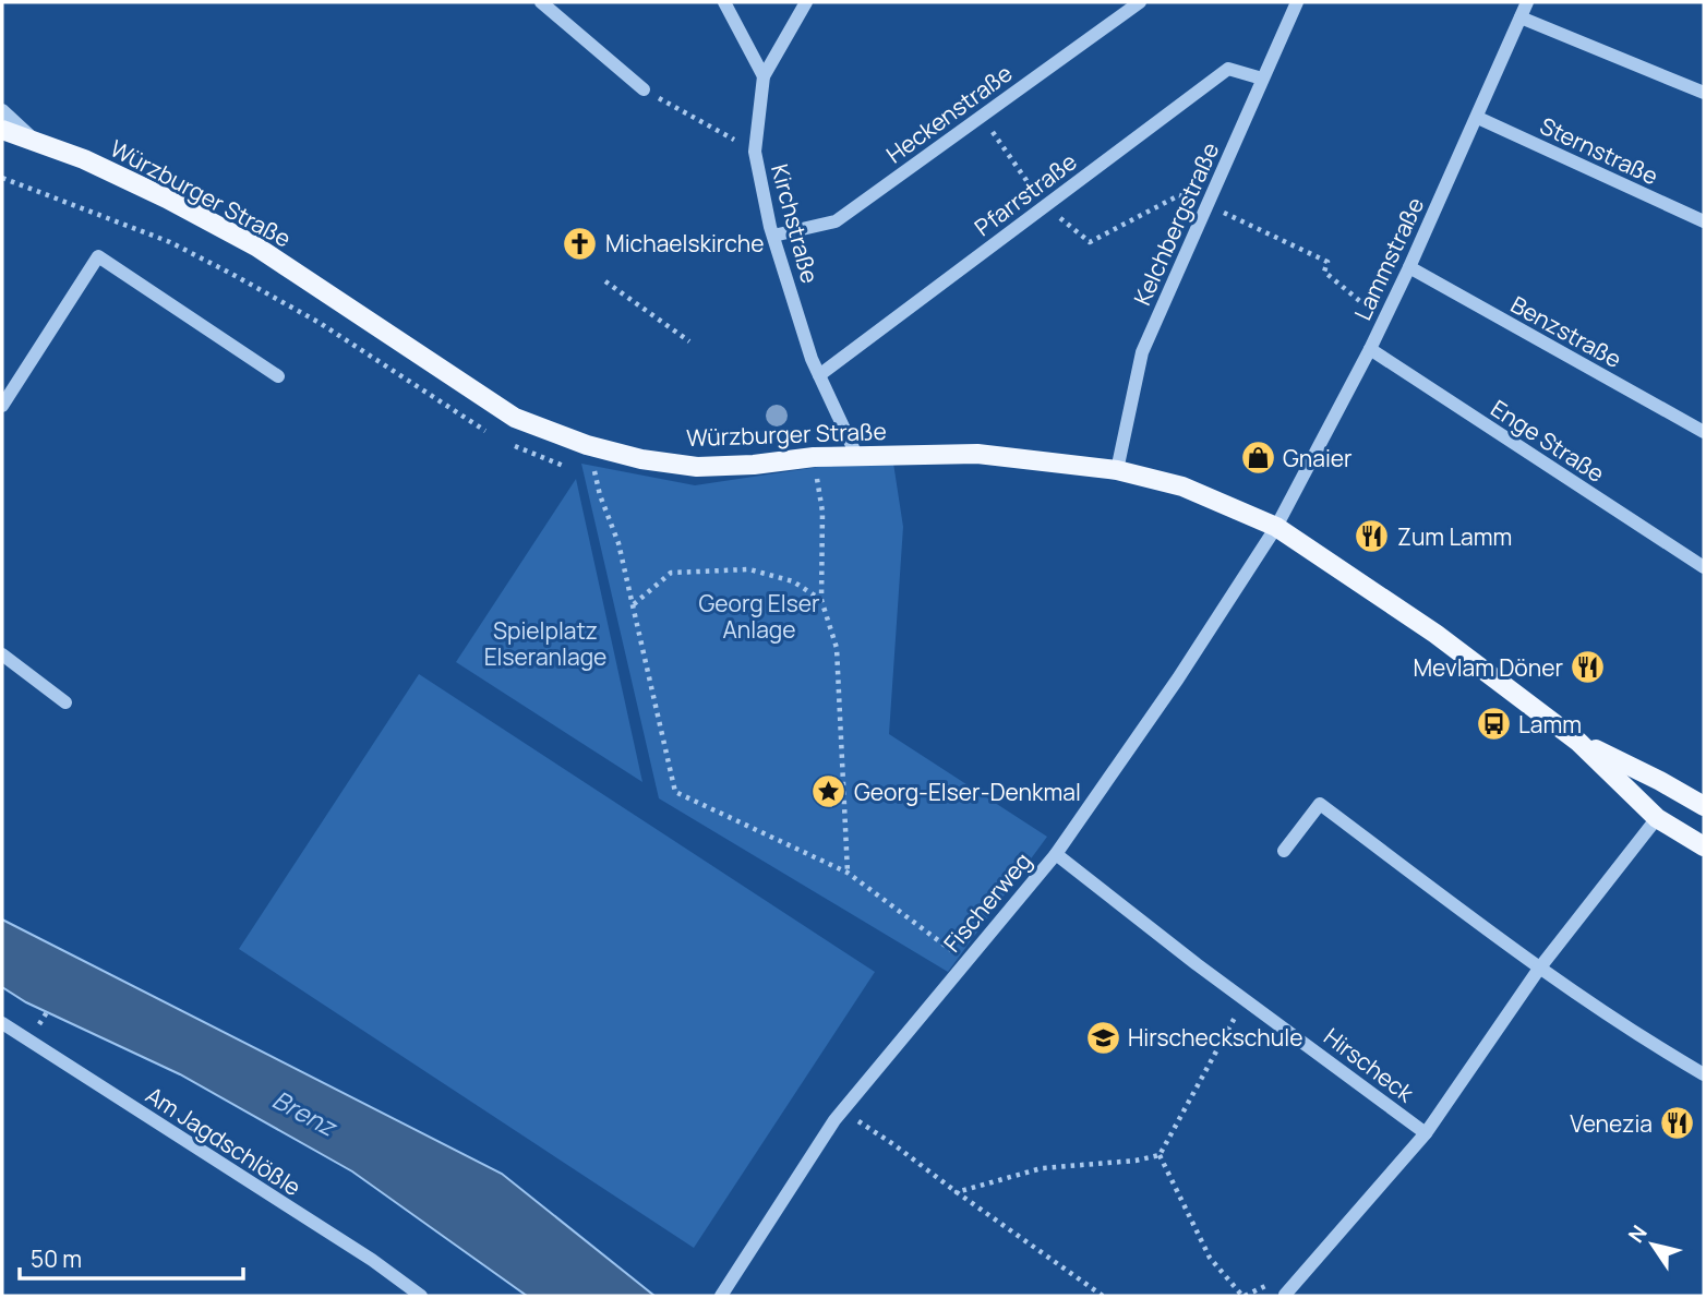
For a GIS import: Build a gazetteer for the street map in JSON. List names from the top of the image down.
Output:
{
  "streets": {
    "main road": ["Würzburger Straße"],
    "street": [
      "Heckenstraße",
      "Sternstraße",
      "Pfarrstraße",
      "Kirchstraße",
      "Kelchbergstraße",
      "Lammstraße",
      "Benzstraße",
      "Enge Straße",
      "Fischerweg",
      "Hirscheck",
      "Am Jagdschlößle"
    ]
  },
  "crossings": [
    ["Heckenstraße", "Kirchstraße"],
    ["Sternstraße", "Lammstraße"],
    ["Würzburger Straße", "Kirchstraße"],
    ["Würzburger Straße", "Kelchbergstraße"],
    ["Würzburger Straße", "Lammstraße"],
    ["Würzburger Straße", "Fischerweg"],
    ["Würzburger Straße", "Hirscheck"],
    ["Pfarrstraße", "Kirchstraße"],
    ["Pfarrstraße", "Kelchbergstraße"],
    ["Lammstraße", "Benzstraße"],
    ["Lammstraße", "Enge Straße"],
    ["Lammstraße", "Fischerweg"],
    ["Fischerweg", "Hirscheck"]
  ],
  "water": ["Brenz"],
  "parks": ["Georg Elser Anlage", "Spielplatz Elseranlage"],
  "places": {
    "church": ["Michaelskirche"],
    "shop": ["Gnaier"],
    "restaurant": ["Zum Lamm", "Mevlam Döner", "Venezia"],
    "bus stop": ["Lamm"],
    "place": ["Georg-Elser-Denkmal"],
    "school or university": ["Hirscheckschule"]
  },
  "scale_bar": "50 m",
  "north": "top left"
}
